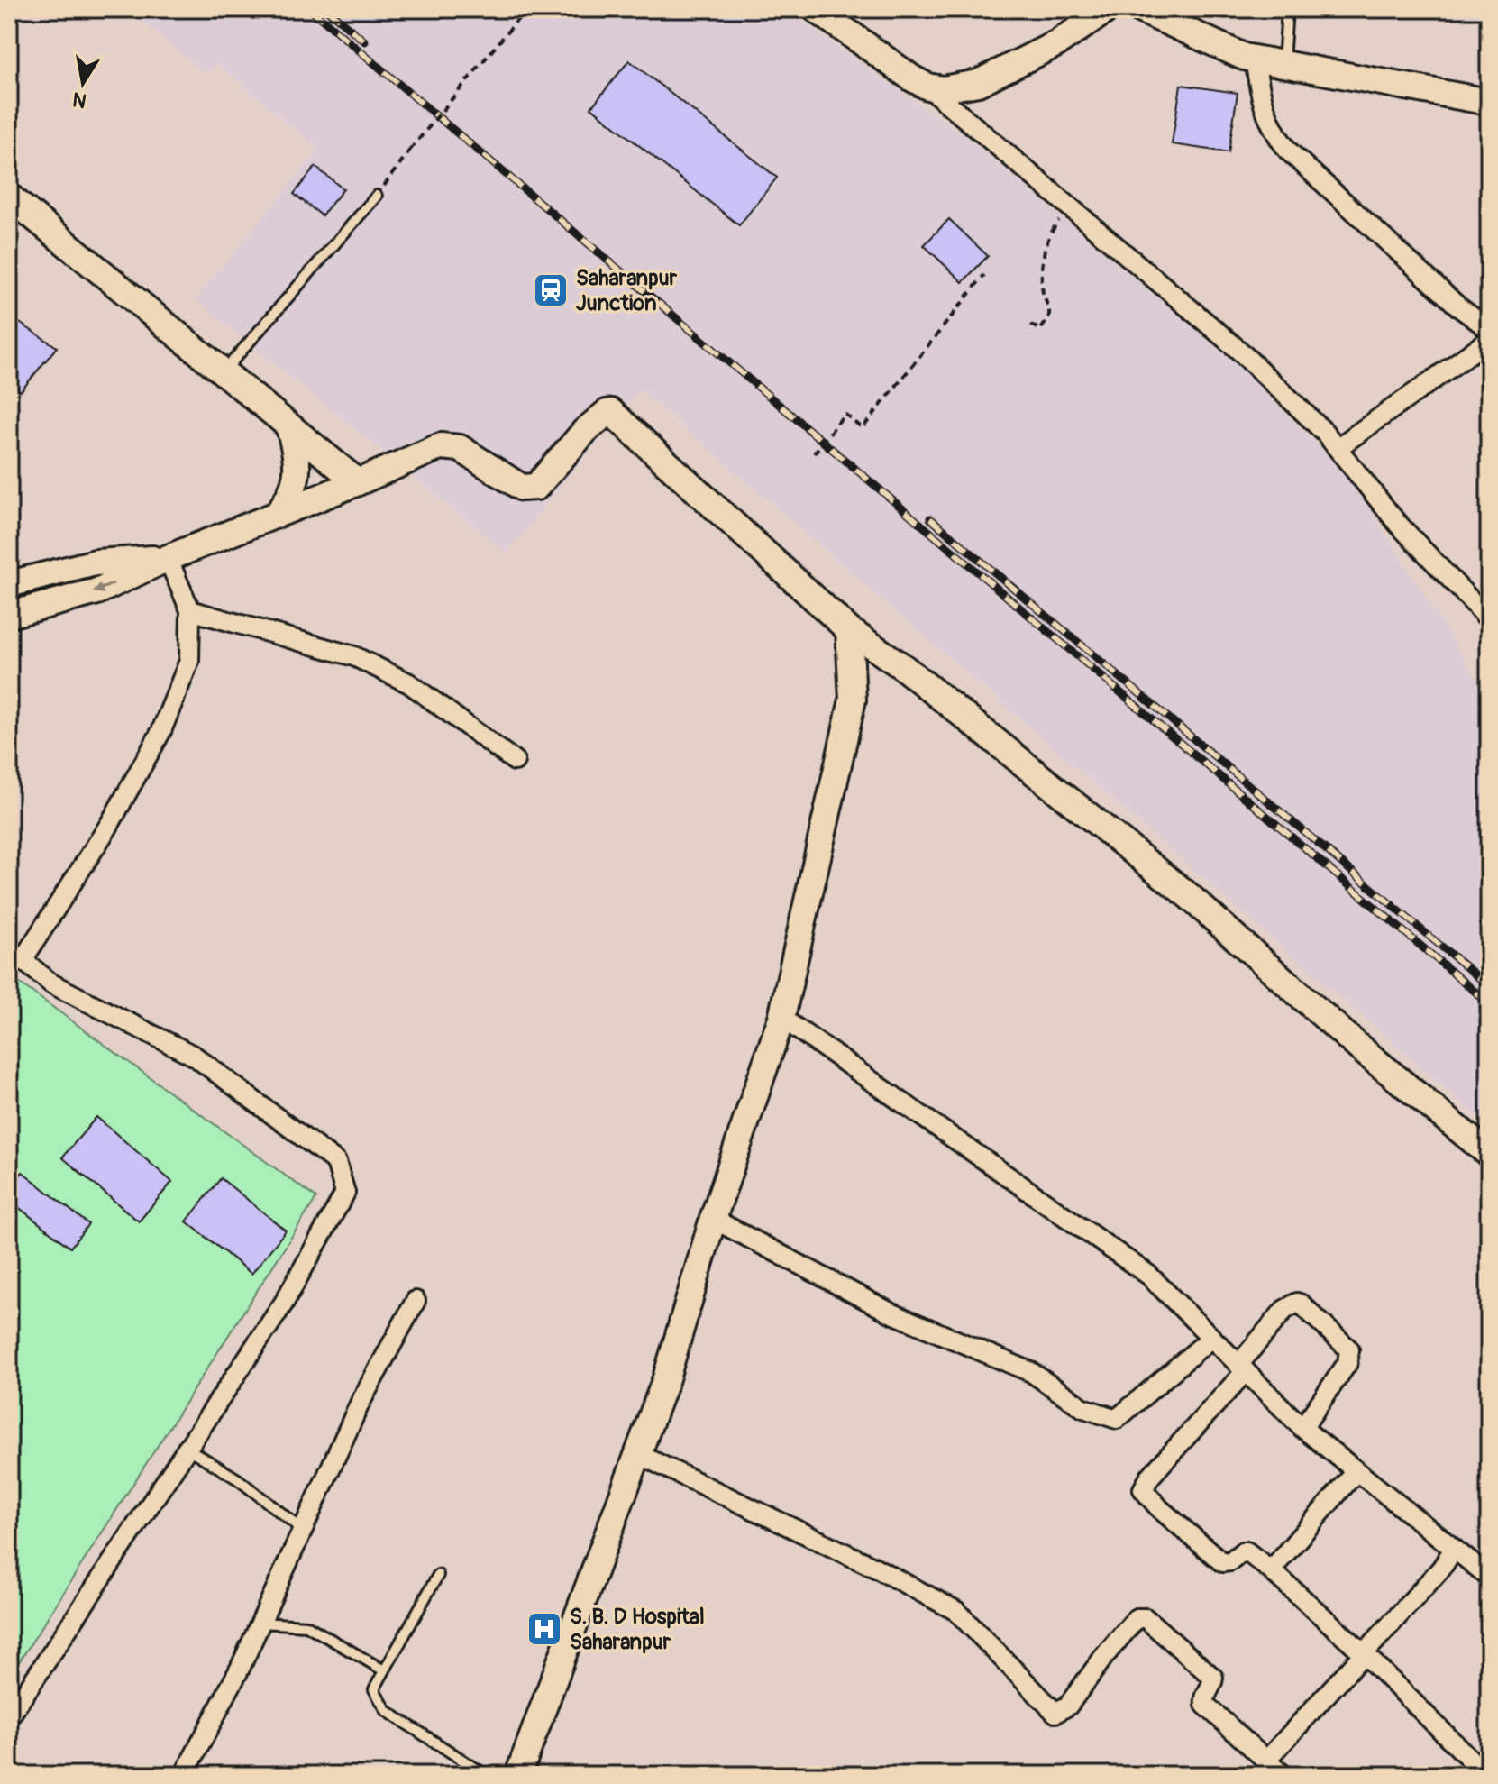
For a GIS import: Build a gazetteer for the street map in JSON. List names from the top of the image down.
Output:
{
  "places": {
    "station": ["Saharanpur Junction"],
    "hospital": ["S. B. D Hospital Saharanpur"]
  },
  "north": "bottom"
}
